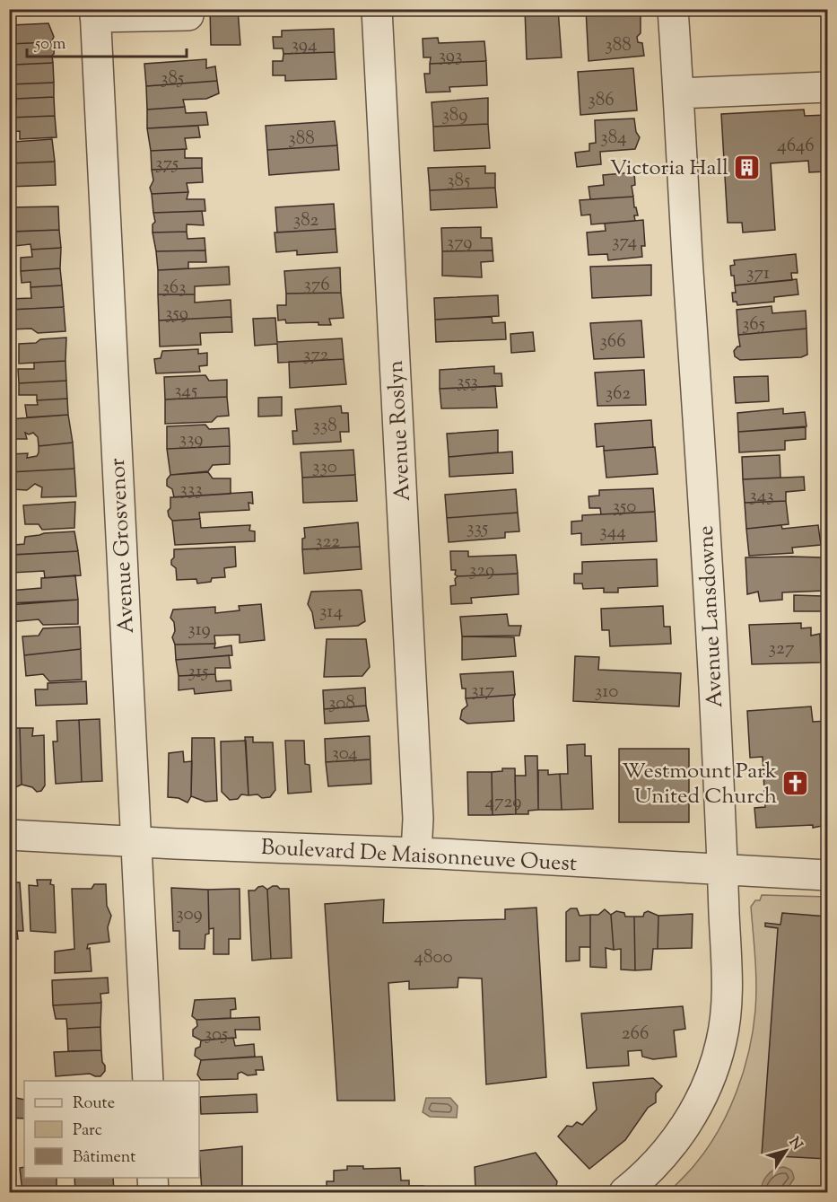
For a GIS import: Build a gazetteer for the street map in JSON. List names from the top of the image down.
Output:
{
  "streets": {
    "street": [
      "Avenue Roslyn",
      "Avenue Grosvenor",
      "Avenue Lansdowne",
      "Boulevard De Maisonneuve Ouest"
    ]
  },
  "crossings": [
    ["Avenue Roslyn", "Boulevard De Maisonneuve Ouest"],
    ["Avenue Grosvenor", "Boulevard De Maisonneuve Ouest"],
    ["Avenue Lansdowne", "Boulevard De Maisonneuve Ouest"]
  ],
  "places": {
    "building": ["Victoria Hall"],
    "church": ["Westmount Park United Church"]
  },
  "house_numbers": [
    "394",
    "388",
    "393",
    "385",
    "386",
    "389",
    "384",
    "388",
    "4646",
    "375",
    "385",
    "382",
    "374",
    "379",
    "371",
    "376",
    "363",
    "359",
    "365",
    "366",
    "372",
    "353",
    "345",
    "362",
    "338",
    "339",
    "330",
    "333",
    "343",
    "350",
    "335",
    "344",
    "322",
    "329",
    "314",
    "319",
    "327",
    "315",
    "317",
    "310",
    "308",
    "304",
    "4729",
    "309",
    "4800",
    "266",
    "305"
  ],
  "legend": ["Route", "Parc", "Bâtiment"],
  "scale_bar": "50 m",
  "north": "top right"
}
